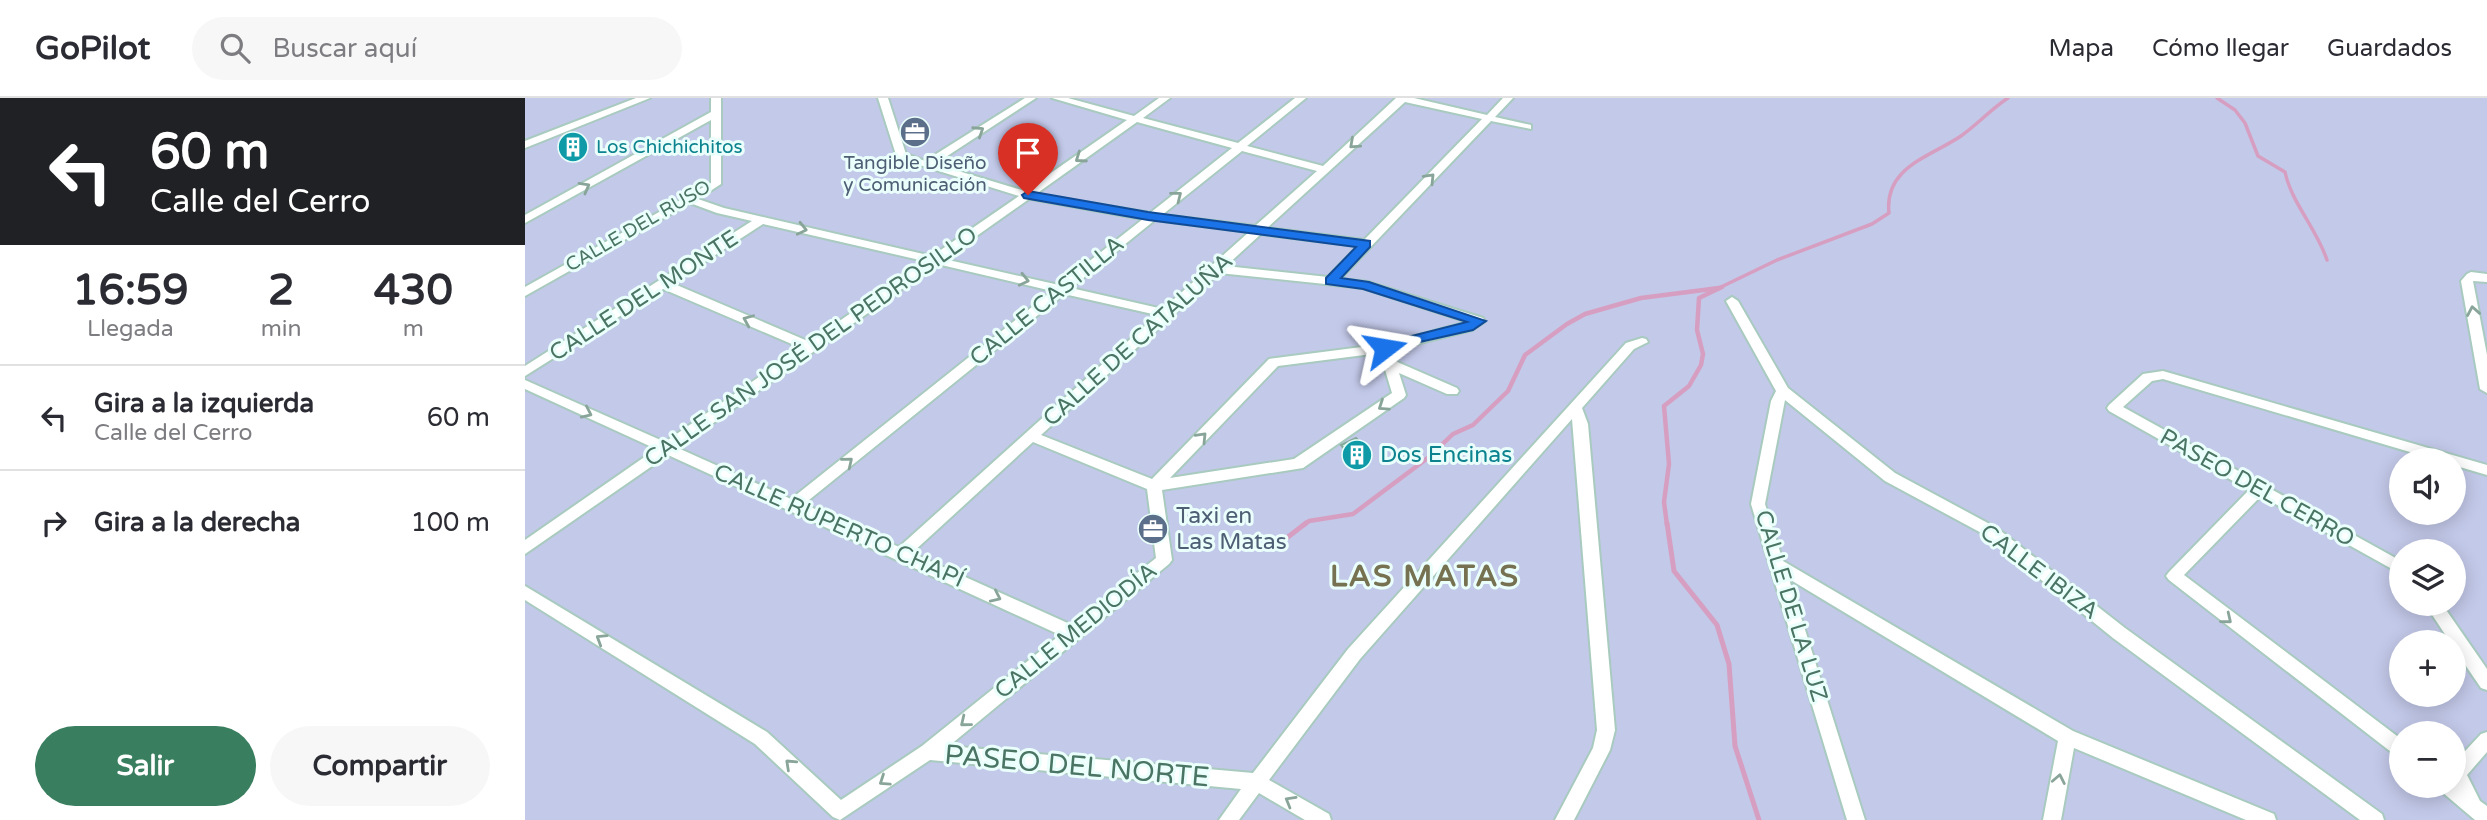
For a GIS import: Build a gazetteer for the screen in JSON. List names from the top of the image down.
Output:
{
  "streets": {
    "street": [
      "CALLE DEL RUSO",
      "CALLE DEL MONTE",
      "CALLE CASTILLA",
      "CALLE DE CATALUÑA",
      "CALLE SAN JOSÉ DEL PEDROSILLO",
      "PASEO DEL CERRO",
      "CALLE RUPERTO CHAPÍ",
      "CALLE IBIZA",
      "CALLE DE LA LUZ",
      "CALLE MEDIODÍA",
      "PASEO DEL NORTE"
    ]
  },
  "crossings": [
    ["CALLE CASTILLA", "CALLE RUPERTO CHAPÍ"],
    ["CALLE DE CATALUÑA", "CALLE RUPERTO CHAPÍ"],
    ["CALLE SAN JOSÉ DEL PEDROSILLO", "CALLE RUPERTO CHAPÍ"],
    ["CALLE RUPERTO CHAPÍ", "CALLE MEDIODÍA"],
    ["CALLE IBIZA", "CALLE DE LA LUZ"],
    ["CALLE MEDIODÍA", "PASEO DEL NORTE"]
  ],
  "one_way": [
    "CALLE CASTILLA",
    "CALLE RUPERTO CHAPÍ",
    "CALLE MEDIODÍA",
    "PASEO DEL NORTE"
  ],
  "districts": ["LAS MATAS"],
  "places": {
    "office": ["Tangible Diseño y Comunicación", "Taxi en Las Matas"],
    "building": ["Los Chichichitos", "Dos Encinas"]
  },
  "page": {
    "header": "GoPilot",
    "search": "Buscar aquí",
    "nav": ["Mapa", "Cómo llegar", "Guardados"],
    "turn": ["60 m", "Calle del Cerro"],
    "eta": [
      "16:59",
      "Llegada",
      "2",
      "min",
      "430",
      "m"
    ],
    "list": [
      {
        "name": "Gira a la izquierda",
        "note": "Calle del Cerro",
        "value": "60 m"
      },
      {
        "name": "Gira a la derecha",
        "value": "100 m"
      }
    ],
    "map_buttons": ["+", "−"],
    "buttons": ["Salir", "Compartir"]
  }
}
